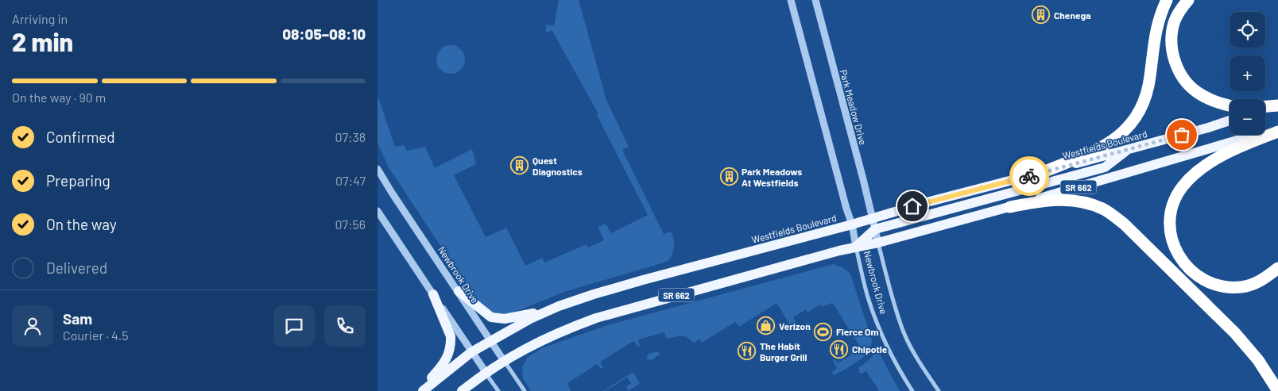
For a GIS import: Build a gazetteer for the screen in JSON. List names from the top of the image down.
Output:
{
  "streets": {
    "main road": ["Westfields Boulevard", "SR 662"],
    "street": ["Park Meadow Drive", "Newbrook Drive"]
  },
  "crossings": [
    ["Park Meadow Drive", "Westfields Boulevard"],
    ["Park Meadow Drive", "Newbrook Drive"],
    ["Westfields Boulevard", "Newbrook Drive"],
    ["SR 662", "Newbrook Drive"]
  ],
  "places": {
    "building": ["Chenega", "Quest Diagnostics", "Park Meadows At Westfields"],
    "shop": ["Verizon"],
    "sports": ["Fierce Om"],
    "restaurant": ["Chipotle", "The Habit Burger Grill"]
  },
  "page": {
    "heading": ["2 min", "Arriving in", "08:05–08:10"],
    "panel": ["Sam", "Courier · 4.5"],
    "map_buttons": ["+", "−"],
    "bar": "On the way · 90 m",
    "list": [
      ["Confirmed", "07:38"],
      ["Preparing", "07:47"],
      ["On the way", "07:56"],
      "Delivered"
    ]
  }
}
